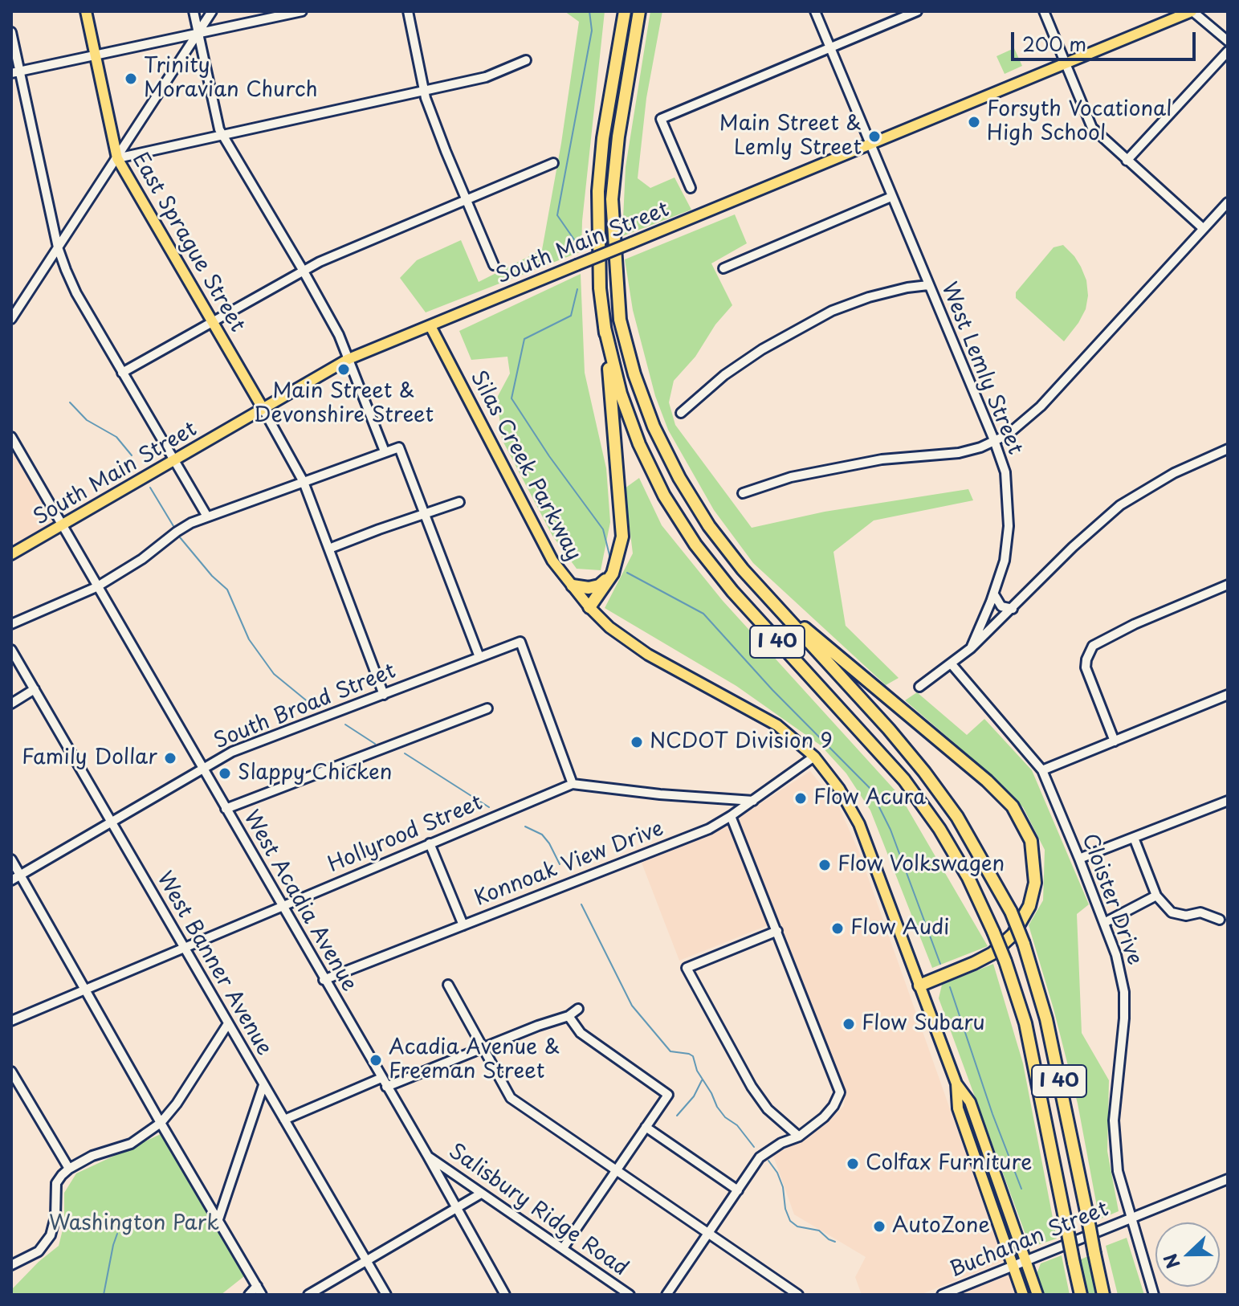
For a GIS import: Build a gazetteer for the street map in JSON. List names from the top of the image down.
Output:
{
  "streets": {
    "highway": ["I 40"],
    "main road": ["East Sprague Street", "South Main Street", "Silas Creek Parkway"],
    "street": [
      "West Lemly Street",
      "South Broad Street",
      "Hollyrood Street",
      "Konnoak View Drive",
      "Cloister Drive",
      "West Acadia Avenue",
      "West Banner Avenue",
      "Salisbury Ridge Road",
      "Buchanan Street"
    ]
  },
  "crossings": [
    ["East Sprague Street", "South Main Street"],
    ["South Main Street", "West Lemly Street"],
    ["South Main Street", "Silas Creek Parkway"],
    ["South Main Street", "West Acadia Avenue"],
    ["Silas Creek Parkway", "Konnoak View Drive"],
    ["Silas Creek Parkway", "Buchanan Street"],
    ["South Broad Street", "Hollyrood Street"],
    ["South Broad Street", "West Acadia Avenue"],
    ["South Broad Street", "West Banner Avenue"],
    ["Hollyrood Street", "Konnoak View Drive"],
    ["Hollyrood Street", "West Acadia Avenue"],
    ["Hollyrood Street", "West Banner Avenue"],
    ["Konnoak View Drive", "West Acadia Avenue"],
    ["Cloister Drive", "Buchanan Street"],
    ["West Acadia Avenue", "Salisbury Ridge Road"]
  ],
  "parks": ["Washington Park"],
  "places": [
    "Trinity Moravian Church",
    "Forsyth Vocational High School",
    "Main Street & Lemly Street",
    "Main Street & Devonshire Street",
    "NCDOT Division 9",
    "Family Dollar",
    "Slappy Chicken",
    "Flow Acura",
    "Flow Volkswagen",
    "Flow Audi",
    "Flow Subaru",
    "Acadia Avenue & Freeman Street",
    "Colfax Furniture",
    "AutoZone"
  ],
  "scale_bar": "200 m",
  "north": "left"
}
